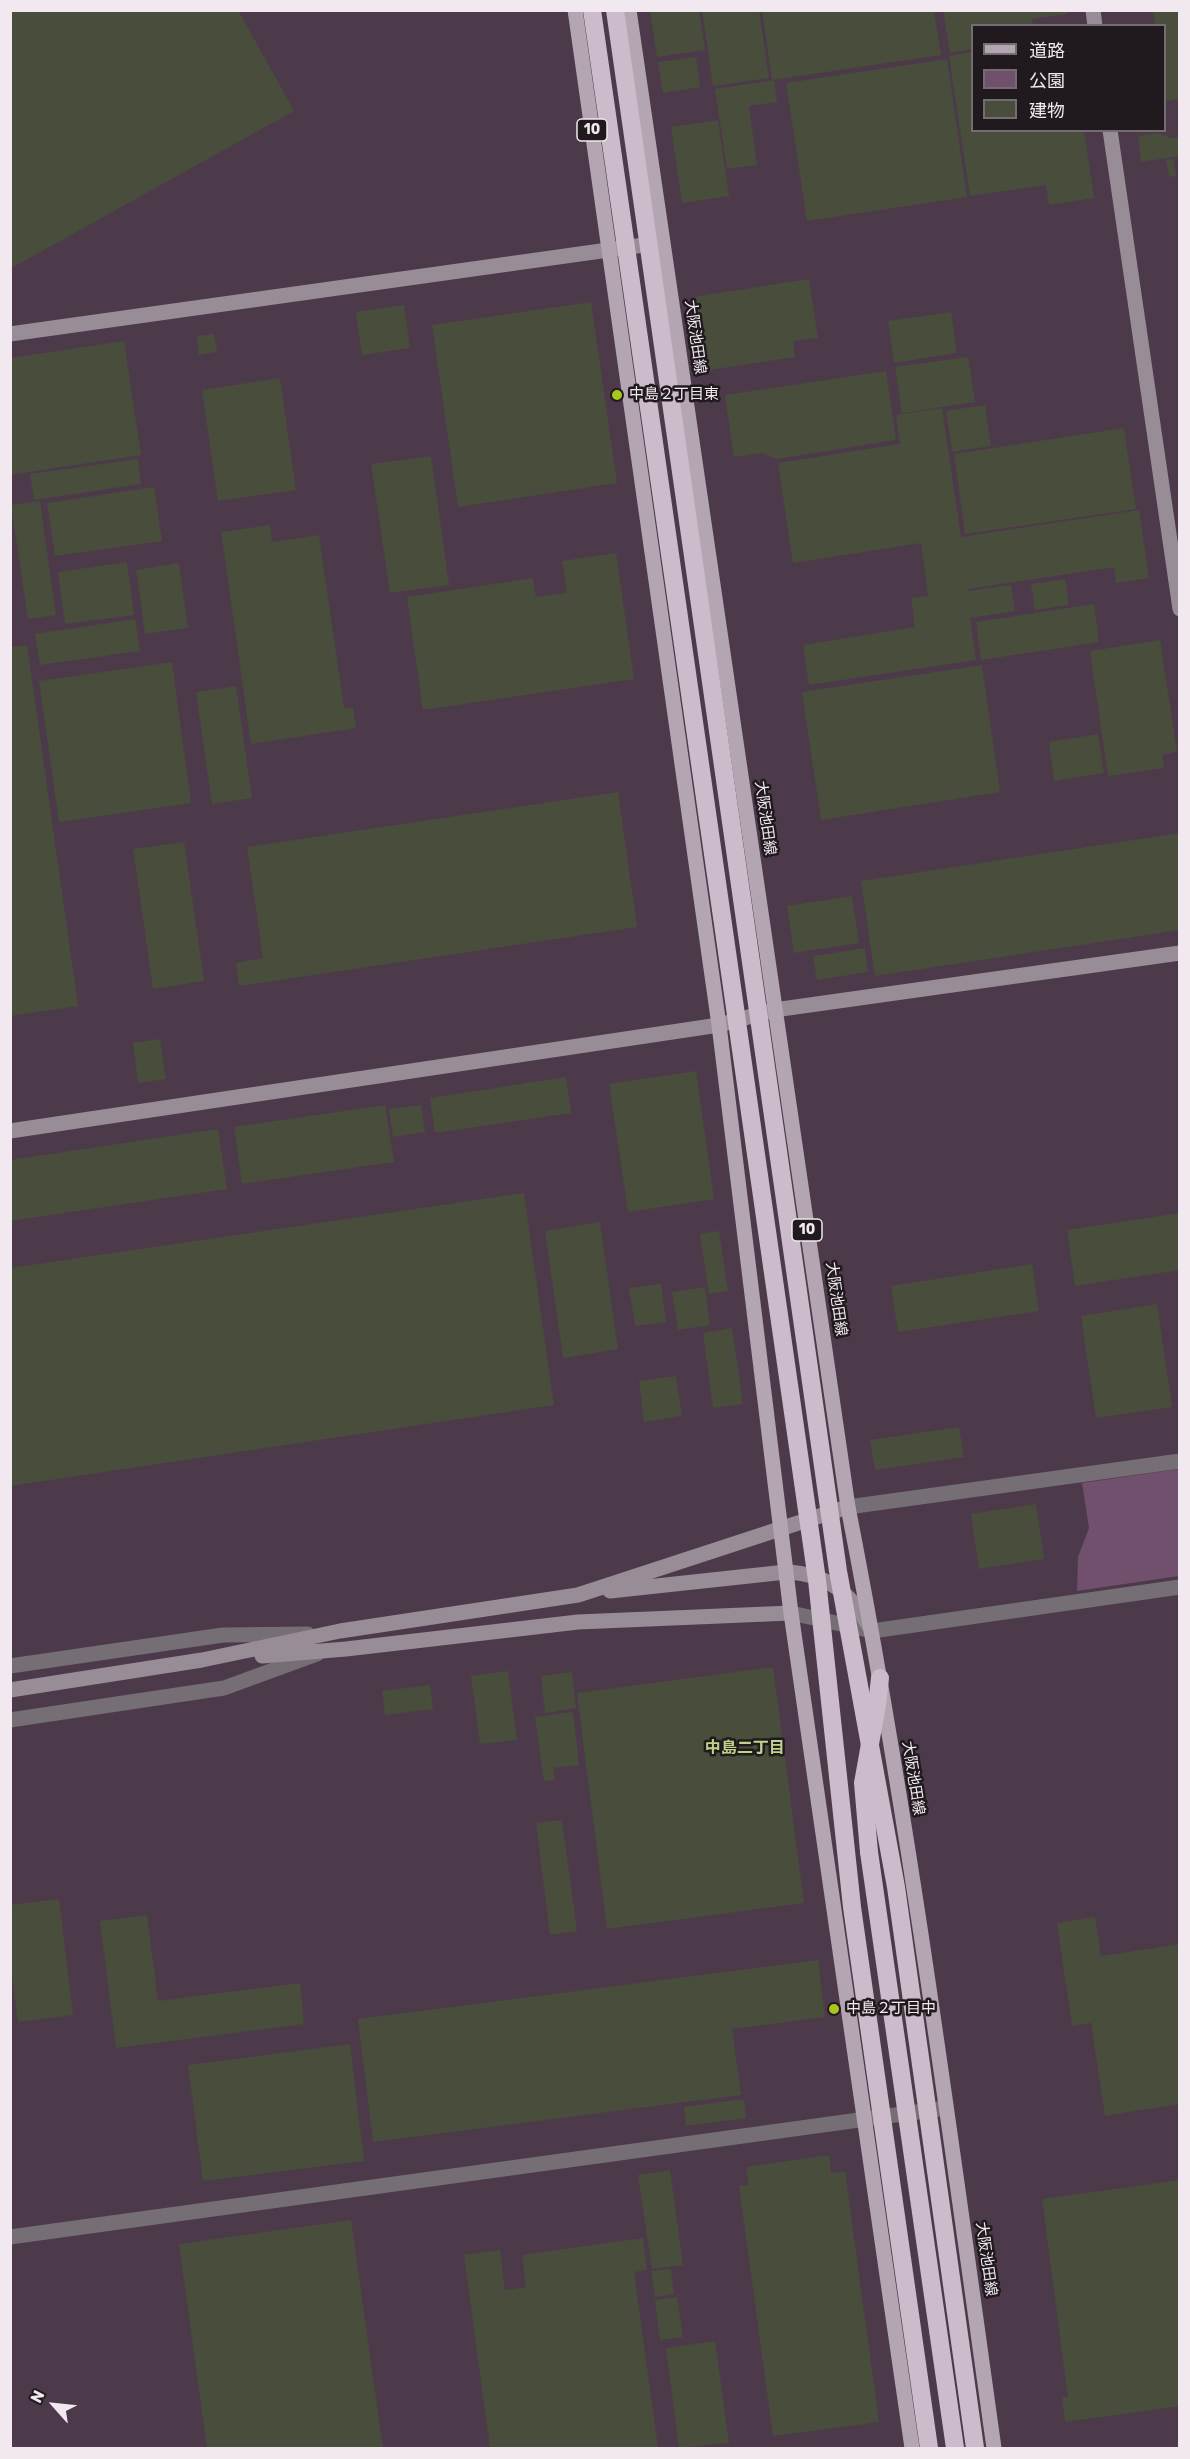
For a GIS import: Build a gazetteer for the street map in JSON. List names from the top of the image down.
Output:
{
  "streets": {
    "main road": ["10", "大阪池田線"]
  },
  "districts": ["中島二丁目"],
  "places": ["中島２丁目東", "中島２丁目中"],
  "legend": ["道路", "公園", "建物"],
  "north": "top left"
}
